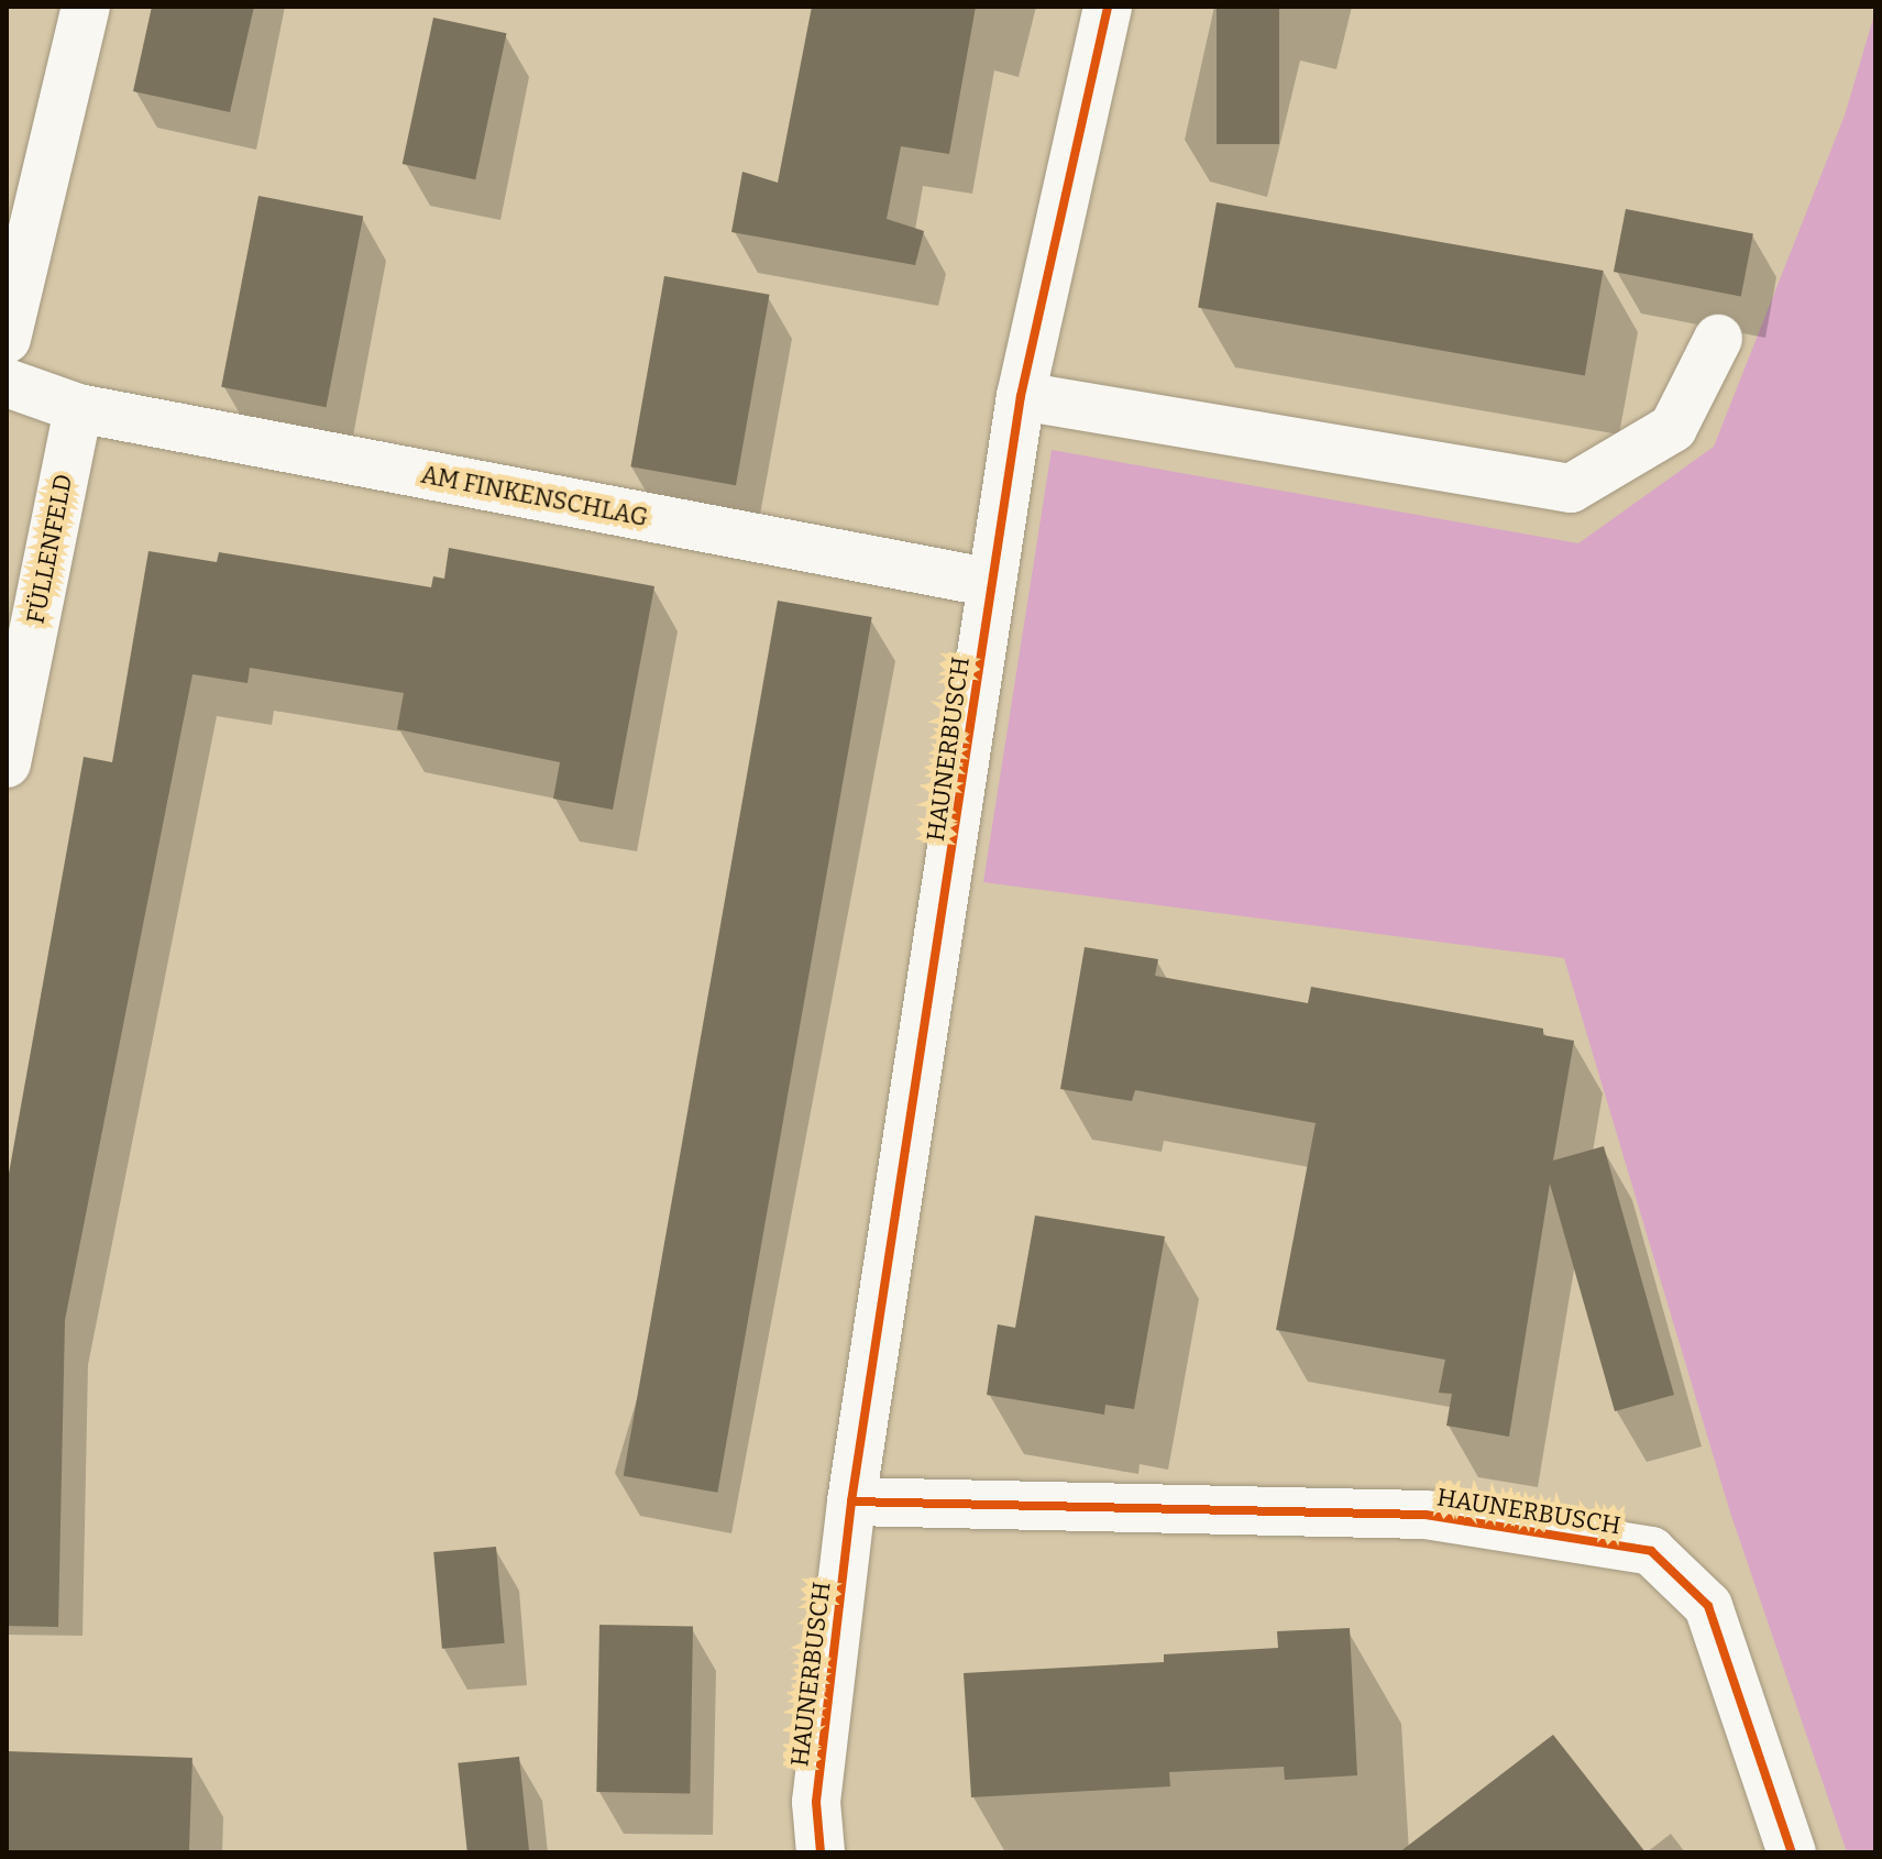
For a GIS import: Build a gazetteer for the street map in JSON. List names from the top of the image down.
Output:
{
  "streets": {
    "street": ["AM FINKENSCHLAG", "FÜLLENFELD", "HAUNERBUSCH"]
  },
  "crossings": [
    ["AM FINKENSCHLAG", "FÜLLENFELD"],
    ["AM FINKENSCHLAG", "HAUNERBUSCH"]
  ]
}
